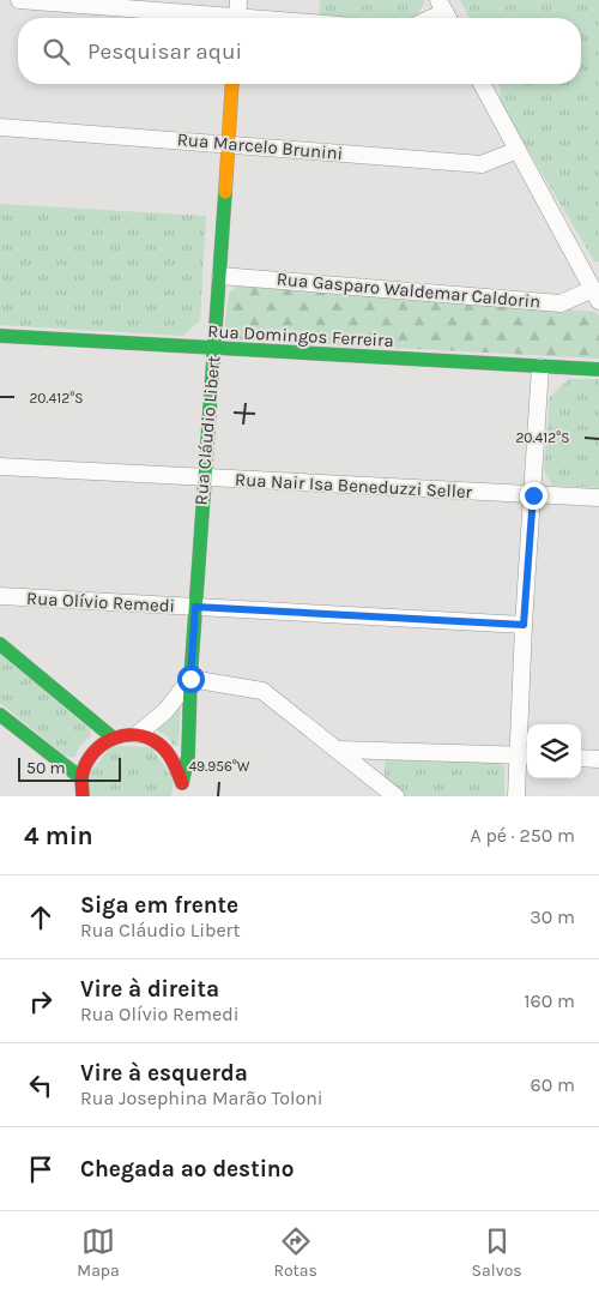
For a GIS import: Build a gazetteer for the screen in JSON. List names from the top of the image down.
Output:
{
  "streets": {
    "street": [
      "Rua Marcelo Brunini",
      "Rua Gasparo Waldemar Caldorin",
      "Rua Domingos Ferreira",
      "Rua Cláudio Libert",
      "Rua Nair Isa Beneduzzi Seller",
      "Rua Olívio Remedi"
    ]
  },
  "crossings": [
    ["Rua Marcelo Brunini", "Rua Cláudio Libert"],
    ["Rua Gasparo Waldemar Caldorin", "Rua Cláudio Libert"],
    ["Rua Domingos Ferreira", "Rua Cláudio Libert"],
    ["Rua Cláudio Libert", "Rua Nair Isa Beneduzzi Seller"],
    ["Rua Cláudio Libert", "Rua Olívio Remedi"]
  ],
  "scale_bar": "50 m",
  "page": {
    "search": "Pesquisar aqui",
    "scale": "50 m",
    "heading": ["4 min", "A pé · 250 m"],
    "list": [
      ["Siga em frente", "Rua Cláudio Libert", "30 m"],
      ["Vire à direita", "Rua Olívio Remedi", "160 m"],
      ["Vire à esquerda", "Rua Josephina Marão Toloni", "60 m"],
      "Chegada ao destino"
    ],
    "nav": ["Mapa", "Rotas", "Salvos"]
  },
  "coordinates": ["20.412°S", "49.956°W"]
}
